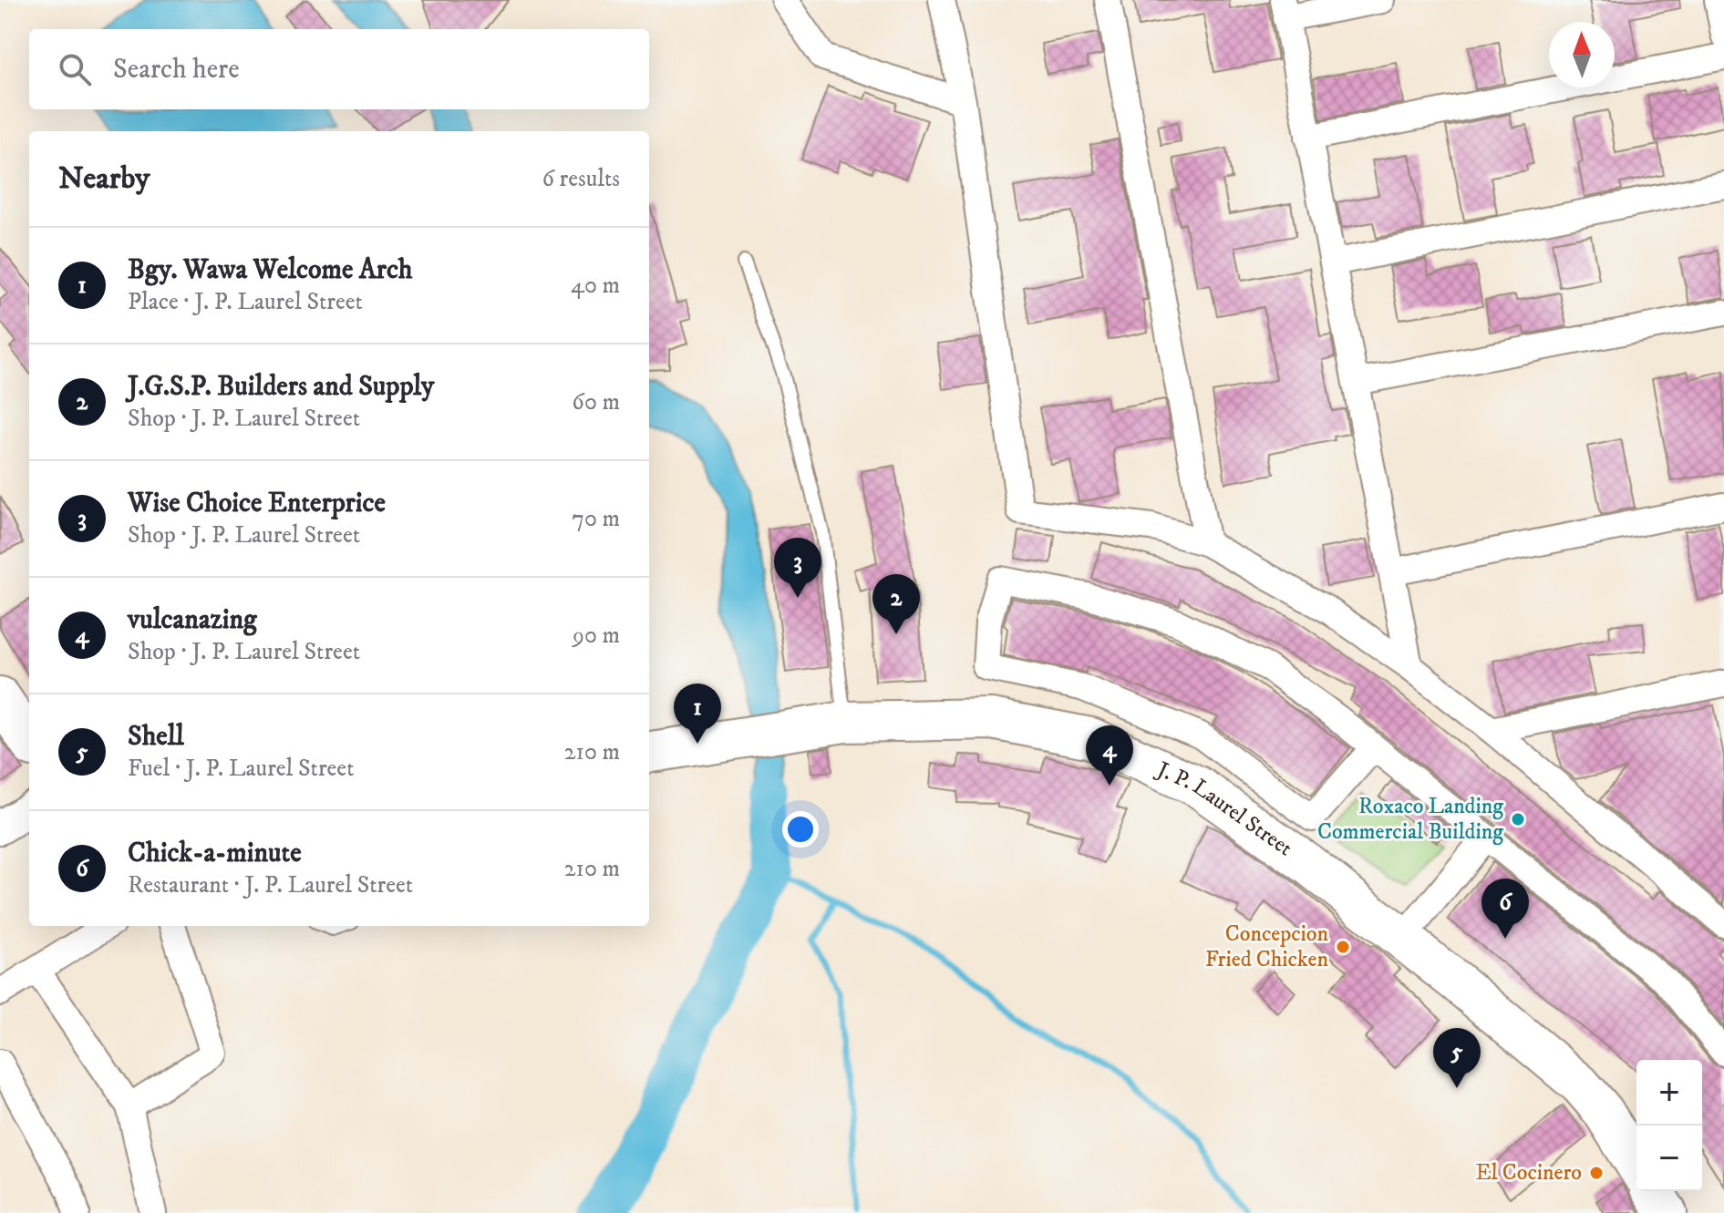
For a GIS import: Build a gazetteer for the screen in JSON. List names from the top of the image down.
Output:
{
  "streets": {
    "main road": ["J. P. Laurel Street"]
  },
  "places": ["Roxaco Landing Commercial Building", "Concepcion Fried Chicken", "El Cocinero"],
  "north": "top",
  "page": {
    "search": "Search here",
    "heading": ["Nearby", "6 results"],
    "list": [
      {
        "mark": "1",
        "name": "Bgy. Wawa Welcome Arch",
        "note": "Place · J. P. Laurel Street",
        "value": "40 m"
      },
      {
        "mark": "2",
        "name": "J.G.S.P. Builders and Supply",
        "note": "Shop · J. P. Laurel Street",
        "value": "60 m"
      },
      {
        "mark": "3",
        "name": "Wise Choice Enterprice",
        "note": "Shop · J. P. Laurel Street",
        "value": "70 m"
      },
      {
        "mark": "4",
        "name": "vulcanazing",
        "note": "Shop · J. P. Laurel Street",
        "value": "90 m"
      },
      {
        "mark": "5",
        "name": "Shell",
        "note": "Fuel · J. P. Laurel Street",
        "value": "210 m"
      },
      {
        "mark": "6",
        "name": "Chick-a-minute",
        "note": "Restaurant · J. P. Laurel Street",
        "value": "210 m"
      }
    ],
    "pins": [
      "3",
      "2",
      "1",
      "4",
      "6",
      "5"
    ],
    "map_buttons": ["+", "−"]
  }
}
